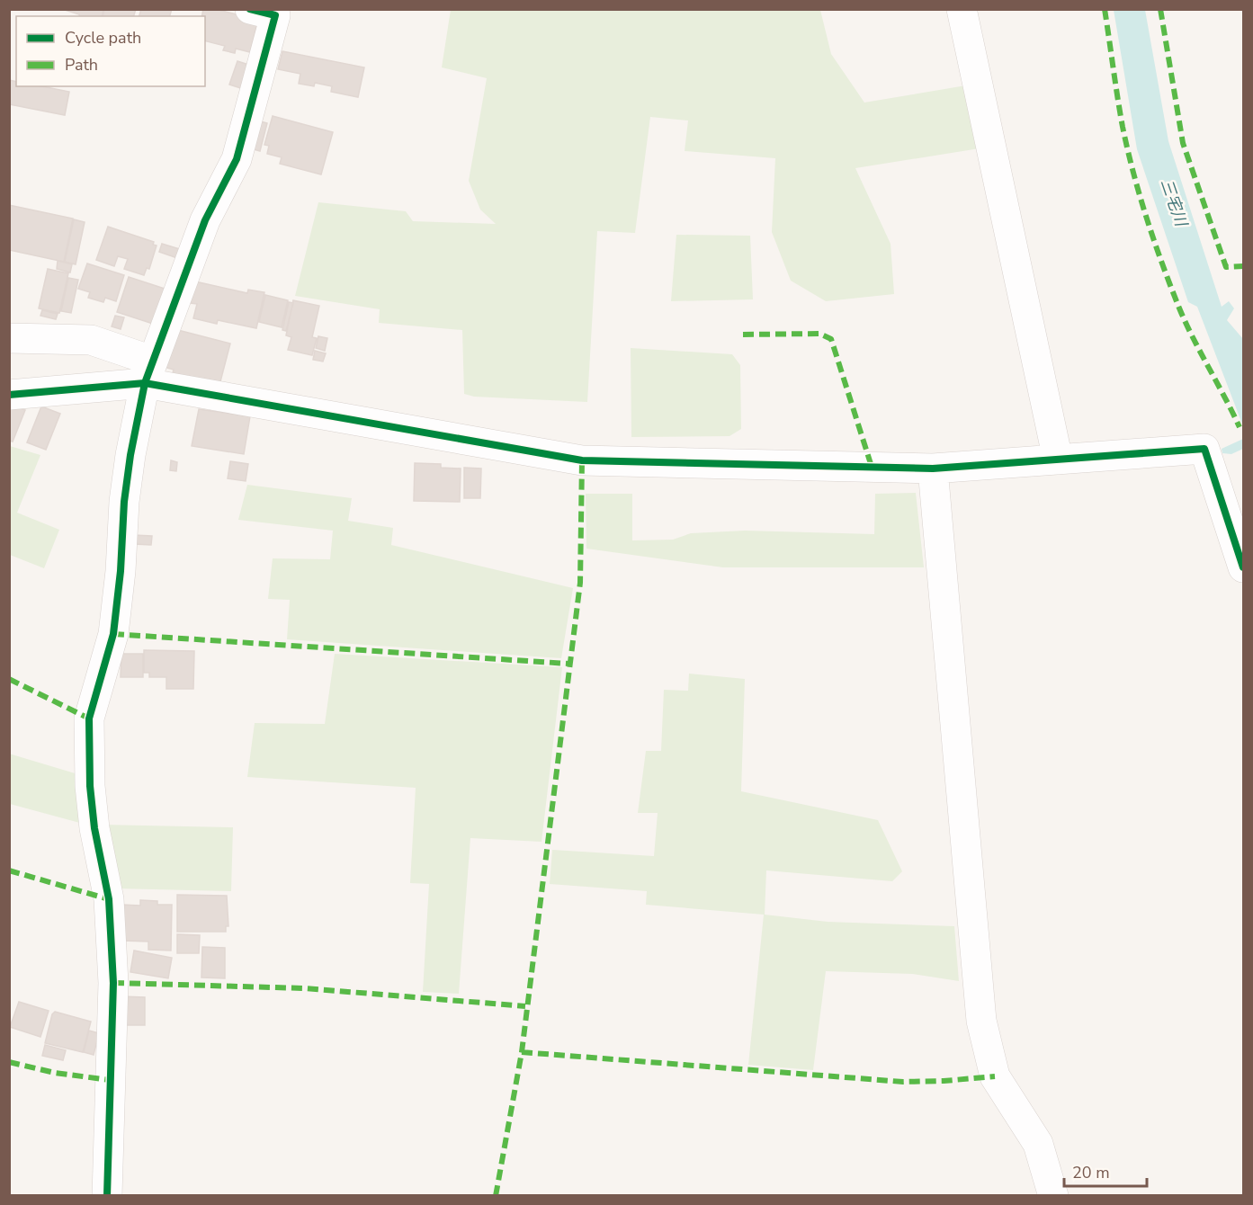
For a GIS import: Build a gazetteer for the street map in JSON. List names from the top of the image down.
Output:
{
  "water": ["三宅川"],
  "legend": ["Cycle path", "Path"],
  "scale_bar": "20 m"
}
